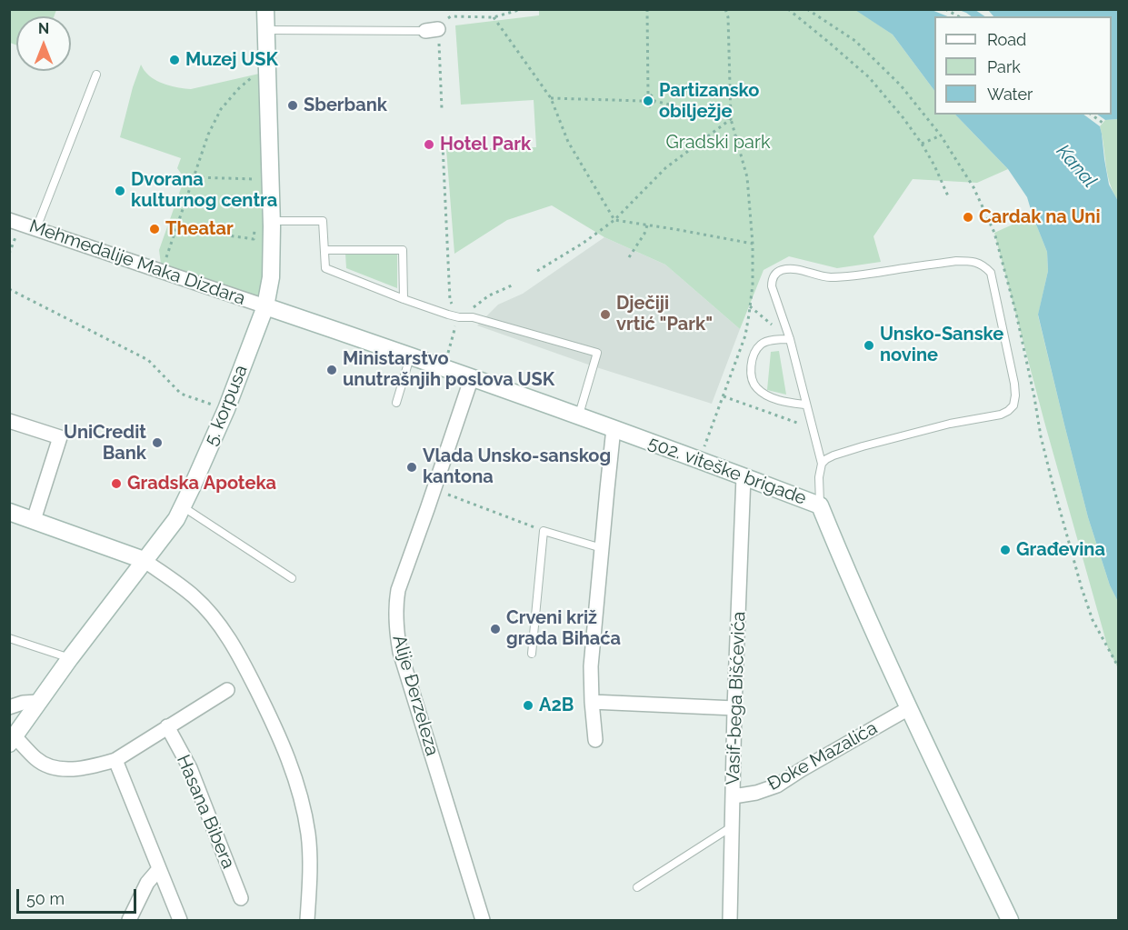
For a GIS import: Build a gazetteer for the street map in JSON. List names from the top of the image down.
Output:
{
  "streets": {
    "street": [
      "Mehmedalije Maka Dizdara",
      "5. korpusa",
      "502. viteške brigade",
      "Alije Đerzeleza",
      "Vasif-bega Bišćevića",
      "Đoke Mazalića",
      "Hasana Bibera"
    ]
  },
  "crossings": [
    ["Mehmedalije Maka Dizdara", "5. korpusa"],
    ["Mehmedalije Maka Dizdara", "502. viteške brigade"],
    ["5. korpusa", "502. viteške brigade"],
    ["502. viteške brigade", "Alije Đerzeleza"],
    ["502. viteške brigade", "Vasif-bega Bišćevića"],
    ["502. viteške brigade", "Đoke Mazalića"],
    ["Vasif-bega Bišćevića", "Đoke Mazalića"]
  ],
  "water": ["Kanal"],
  "parks": ["Gradski park"],
  "places": [
    "Muzej USK",
    "Partizansko obilježje",
    "Sberbank",
    "Hotel Park",
    "Dvorana kulturnog centra",
    "Cardak na Uni",
    "Theatar",
    "Dječiji vrtić \"Park\"",
    "Unsko-Sanske novine",
    "Ministarstvo unutrašnjih poslova USK",
    "UniCredit Bank",
    "Vlada Unsko-sanskog kantona",
    "Gradska Apoteka",
    "Građevina",
    "Crveni križ grada Bihaća",
    "A2B"
  ],
  "legend": ["Road", "Park", "Water"],
  "scale_bar": "50 m",
  "north": "top"
}
